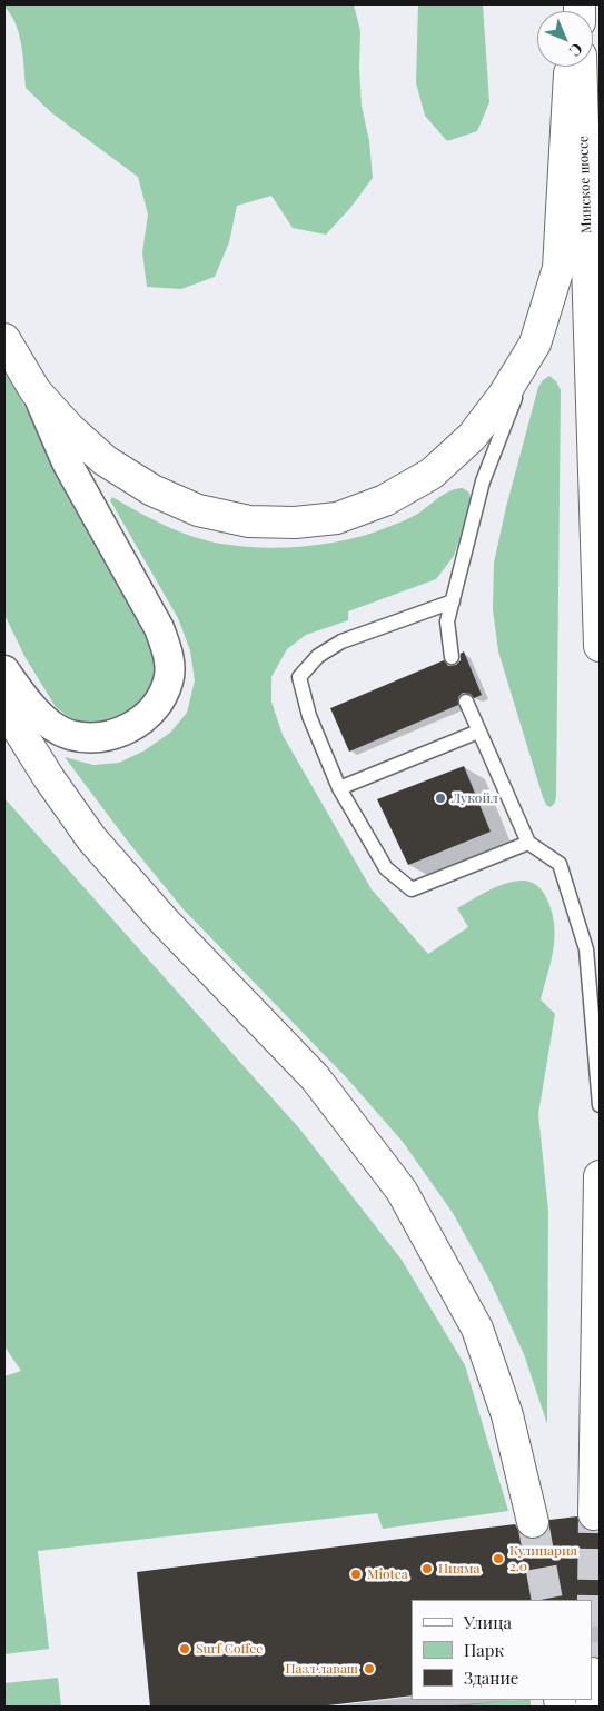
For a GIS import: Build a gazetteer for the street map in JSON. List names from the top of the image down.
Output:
{
  "streets": {
    "main road": ["Минское шоссе"]
  },
  "places": [
    "Лукойл",
    "Кулинария 2.0",
    "Нияма",
    "Miotea",
    "Surf Coffee",
    "Пазл лаваш"
  ],
  "legend": ["Улица", "Парк", "Здание"],
  "north": "bottom right"
}
